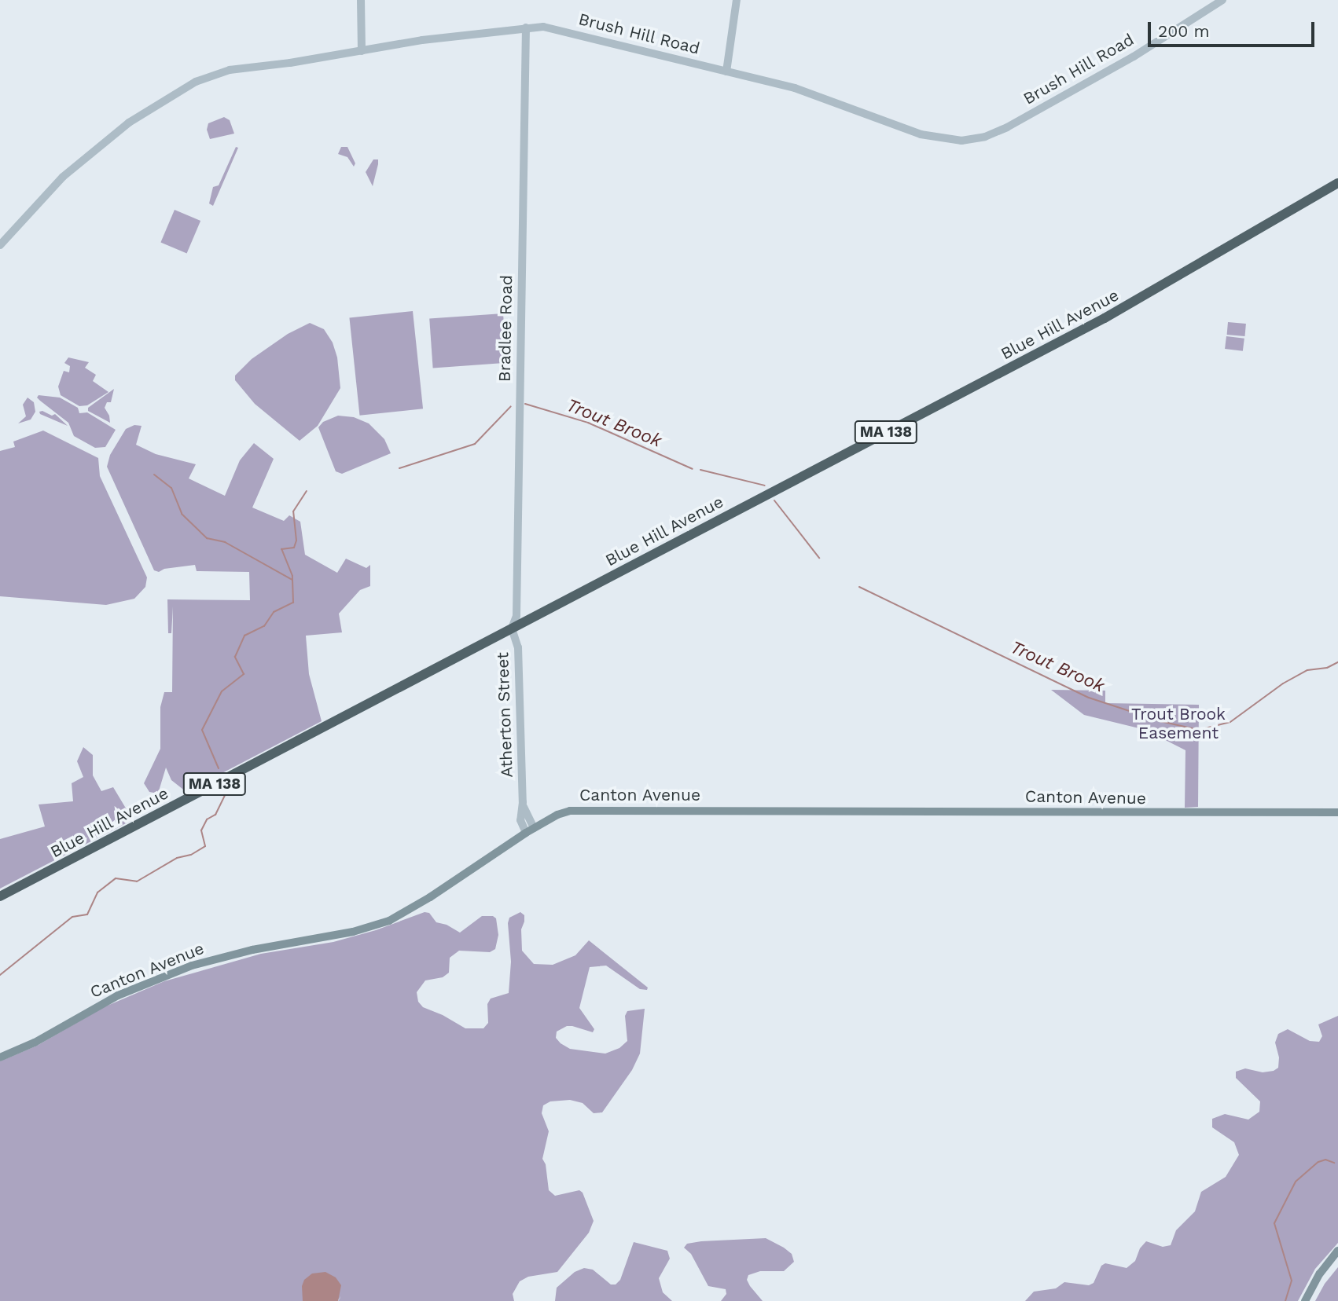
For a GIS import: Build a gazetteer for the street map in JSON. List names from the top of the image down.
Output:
{
  "streets": {
    "highway": ["Blue Hill Avenue", "MA 138"],
    "main road": ["Canton Avenue"],
    "street": ["Brush Hill Road", "Bradlee Road", "Atherton Street"]
  },
  "crossings": [
    ["Brush Hill Road", "Bradlee Road"],
    ["Blue Hill Avenue", "Bradlee Road"],
    ["Blue Hill Avenue", "Atherton Street"],
    ["Bradlee Road", "Atherton Street"],
    ["Atherton Street", "Canton Avenue"]
  ],
  "water": ["Trout Brook"],
  "parks": ["Trout Brook Easement"],
  "scale_bar": "200 m"
}
